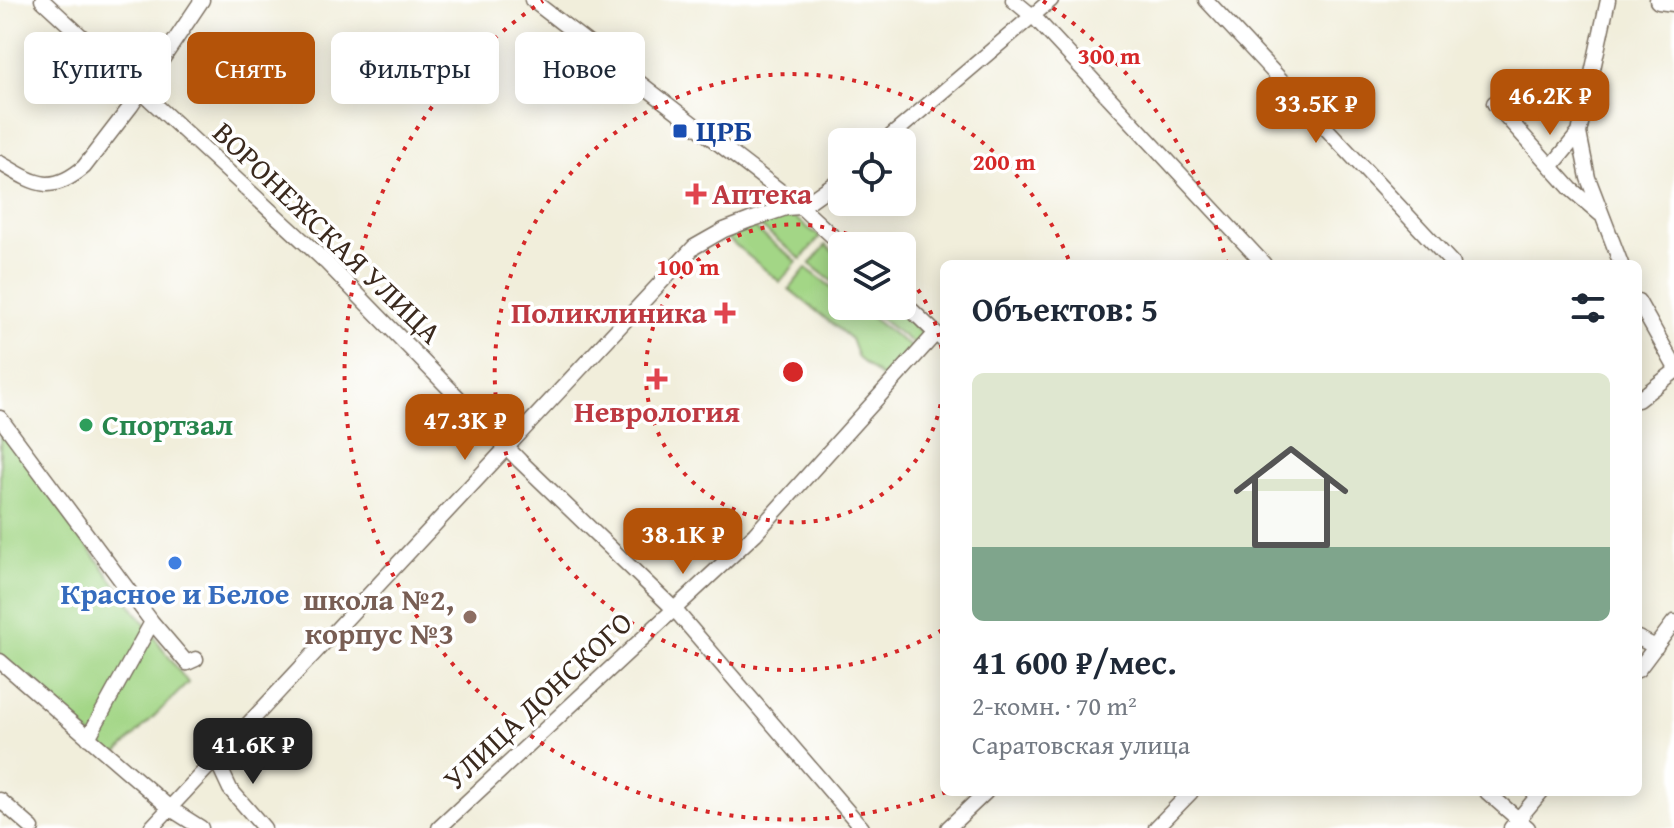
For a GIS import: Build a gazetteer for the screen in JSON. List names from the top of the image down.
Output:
{
  "streets": {
    "street": ["ВОРОНЕЖСКАЯ УЛИЦА", "УЛИЦА ДОНСКОГО"]
  },
  "crossings": [
    ["ВОРОНЕЖСКАЯ УЛИЦА", "УЛИЦА ДОНСКОГО"]
  ],
  "places": {
    "transit": ["ЦРБ"],
    "health": ["Аптека", "Поликлиника", "Неврология"],
    "other": ["Спортзал", "Красное и Белое", "школа №2, корпус №3"]
  },
  "page": {
    "chip": [
      "Купить",
      "Снять",
      "Фильтры",
      "Новое"
    ],
    "price": [
      "46.2K ₽",
      "33.5K ₽",
      "47.3K ₽",
      "38.1K ₽",
      "41.6K ₽"
    ],
    "heading": "Объектов: 5",
    "list": [
      {
        "name": "41 600 ₽/мес.",
        "note": "2-комн. · 70 m² · Саратовская улица"
      }
    ]
  },
  "rings": ["300 m", "200 m", "100 m"]
}
